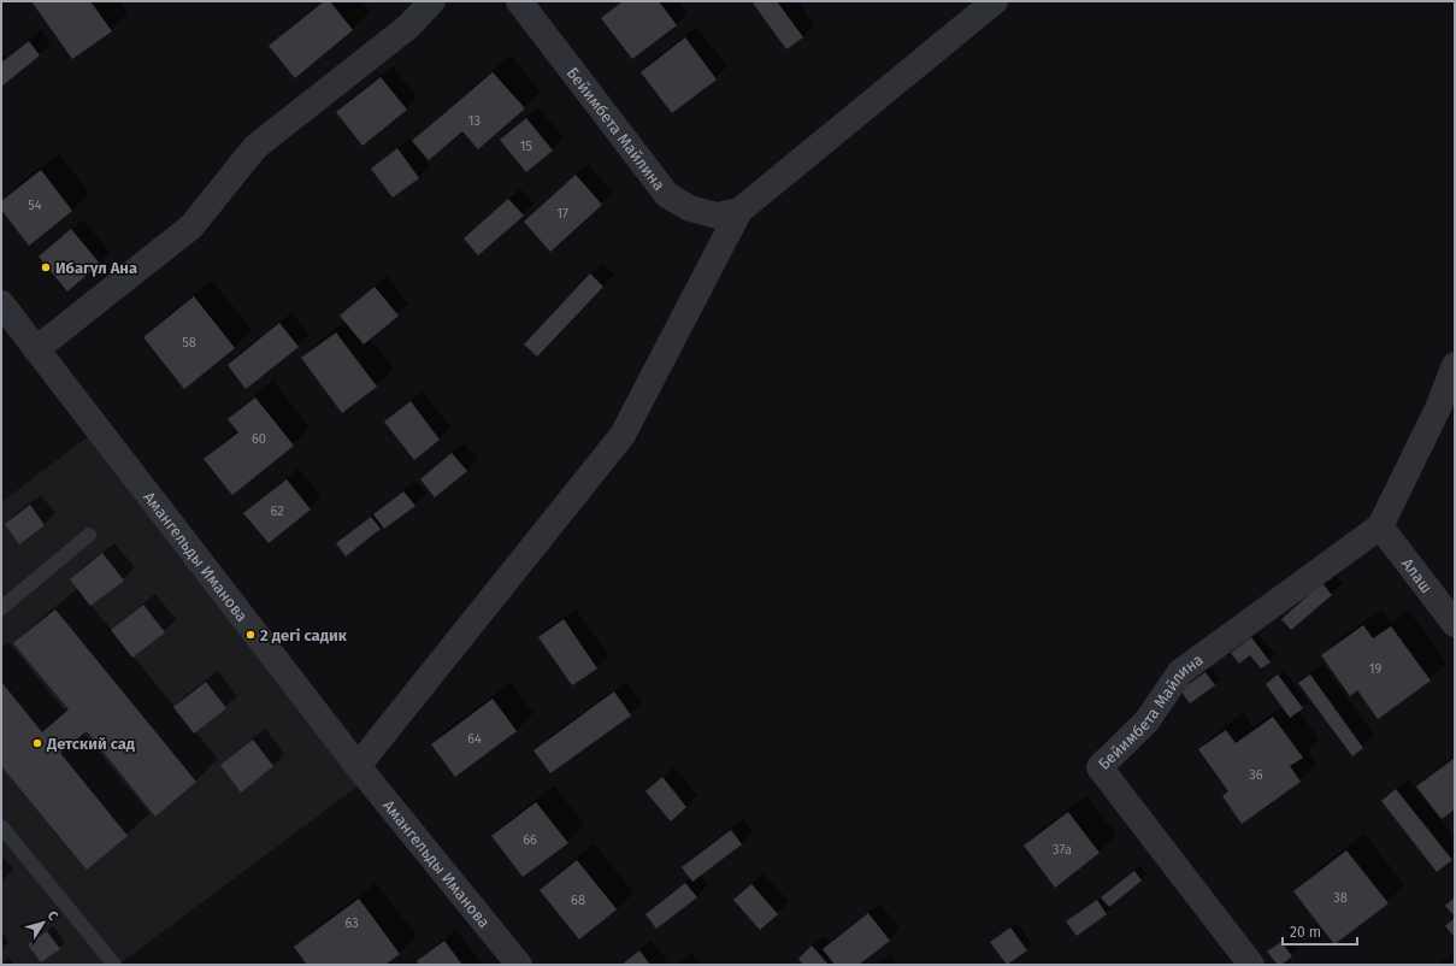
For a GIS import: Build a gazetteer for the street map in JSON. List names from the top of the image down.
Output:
{
  "streets": {
    "street": ["Бейимбета Майлина", "Амангельды Иманова", "Алаш"]
  },
  "crossings": [
    ["Бейимбета Майлина", "Алаш"]
  ],
  "places": ["Ибагүл Ана", "2 дегі садик", "Детский сад"],
  "house_numbers": [
    "13",
    "15",
    "54",
    "17",
    "58",
    "60",
    "62",
    "19",
    "64",
    "36",
    "66",
    "37а",
    "38",
    "68",
    "63"
  ],
  "scale_bar": "20 m",
  "north": "top right"
}
